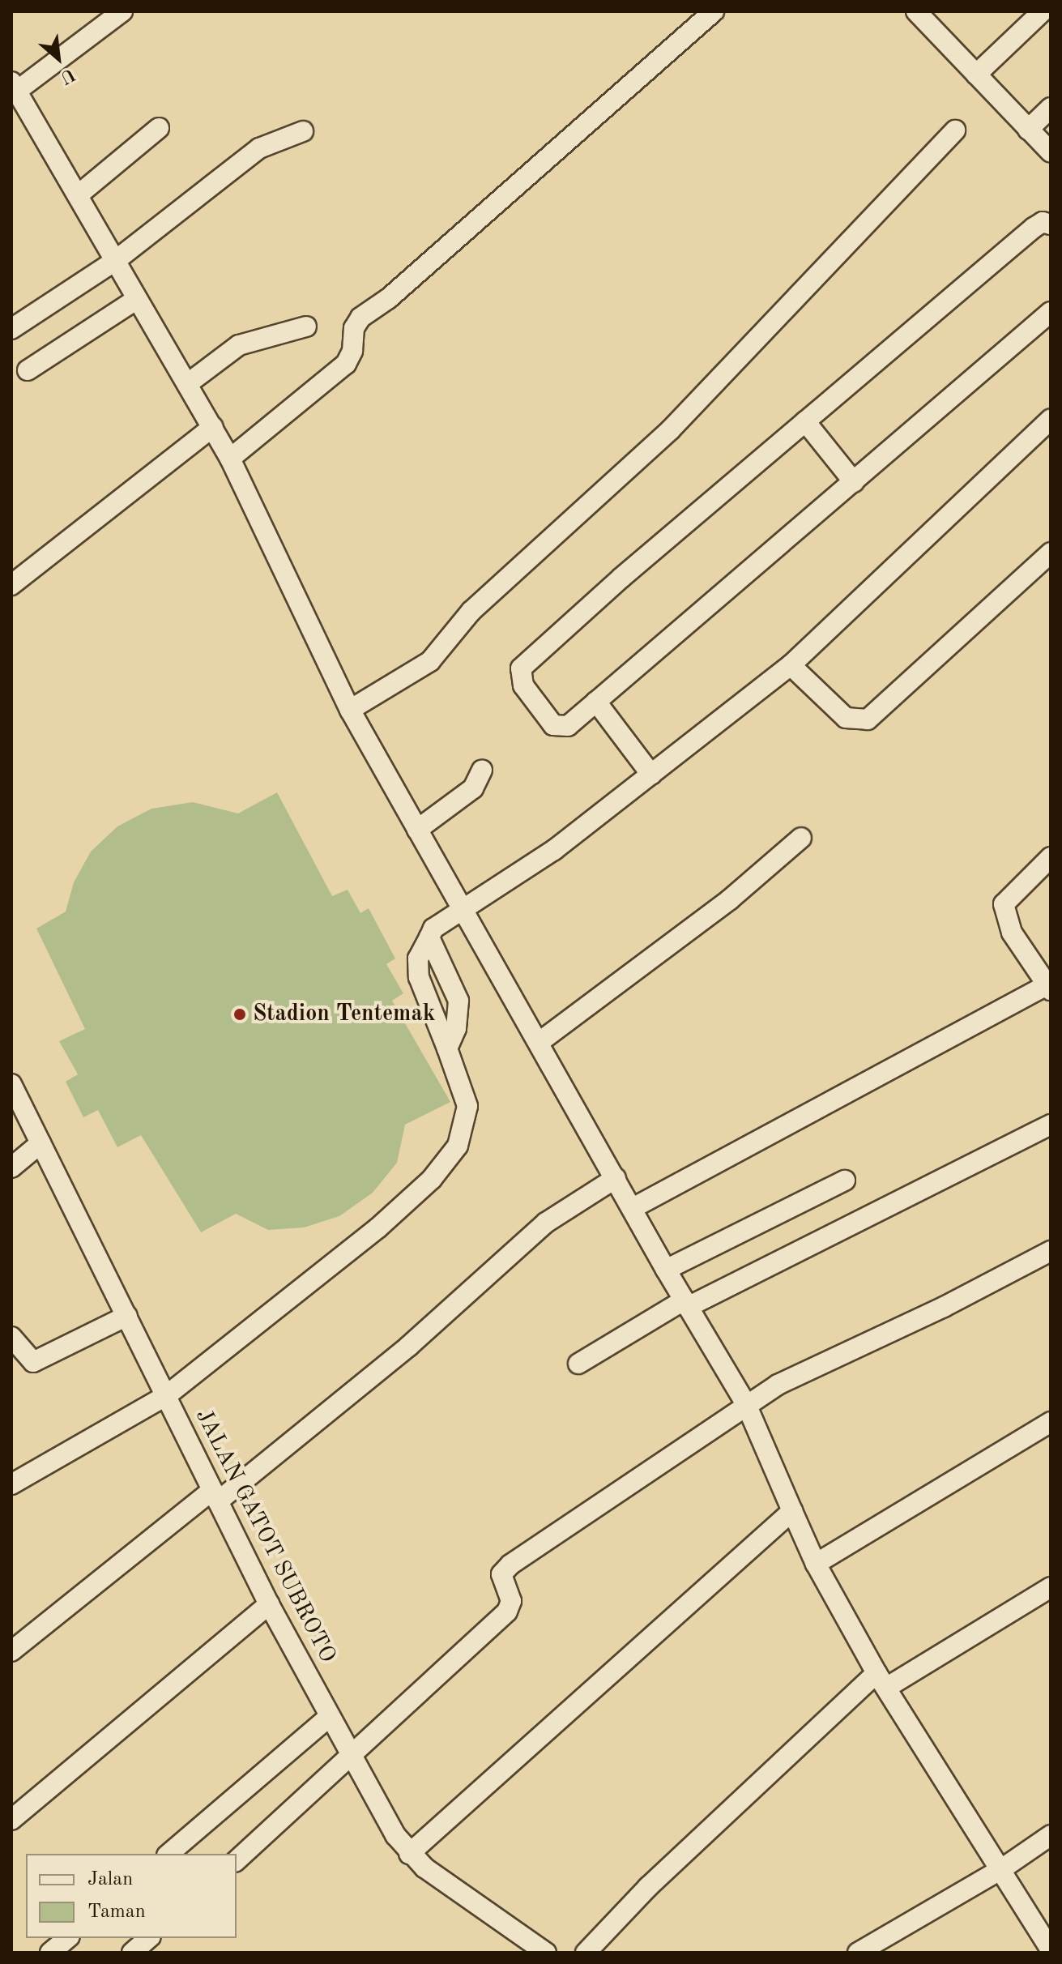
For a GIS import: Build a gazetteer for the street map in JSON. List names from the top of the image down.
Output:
{
  "streets": {
    "street": ["JALAN GATOT SUBROTO"]
  },
  "places": ["Stadion Tentemak"],
  "legend": ["Jalan", "Taman"],
  "north": "bottom right"
}
